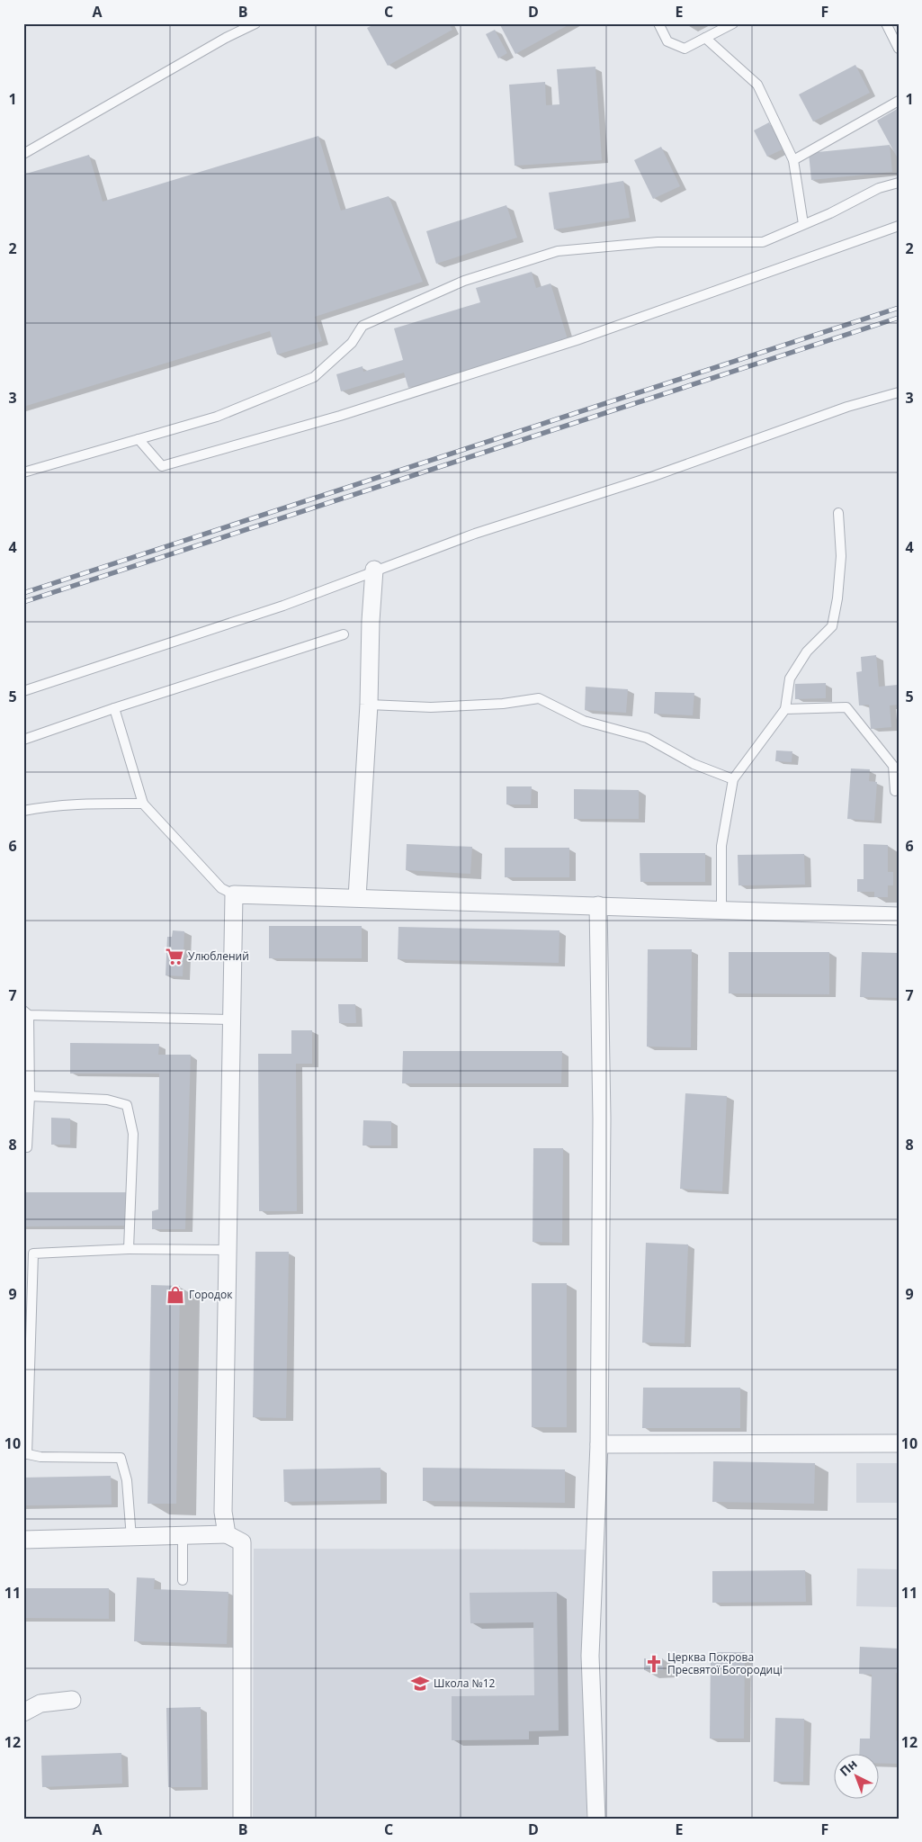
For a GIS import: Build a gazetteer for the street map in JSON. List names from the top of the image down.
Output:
{
  "places": {
    "supermarket": ["Улюблений"],
    "shop": ["Городок"],
    "church": ["Церква Покрова Пресвятої Богородиці"],
    "school or university": ["Школа №12"]
  },
  "north": "top left",
  "grid": {
    "columns": [
      "A",
      "B",
      "C",
      "D",
      "E",
      "F"
    ],
    "rows": [
      "1",
      "2",
      "3",
      "4",
      "5",
      "6",
      "7",
      "8",
      "9",
      "10",
      "11",
      "12"
    ]
  }
}
